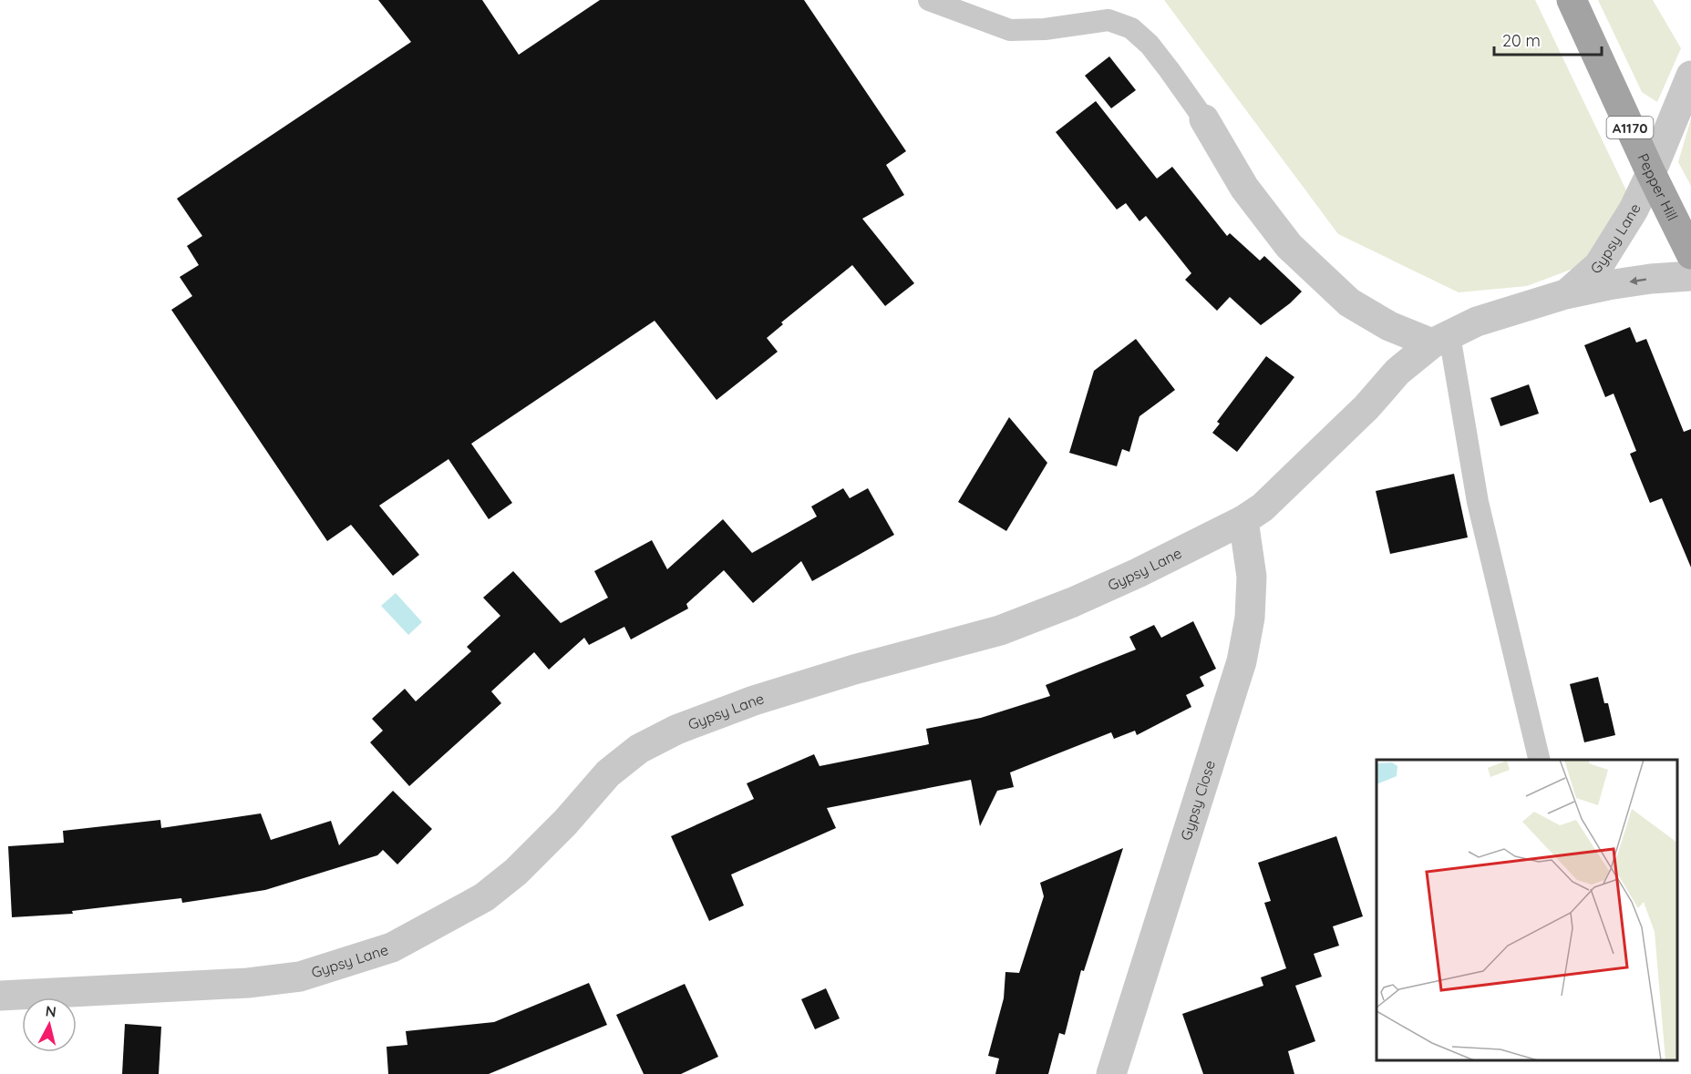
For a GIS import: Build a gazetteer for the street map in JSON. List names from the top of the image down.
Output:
{
  "streets": {
    "main road": ["A1170", "Pepper Hill"],
    "street": ["Gypsy Lane", "Gypsy Close"]
  },
  "crossings": [
    ["Pepper Hill", "Gypsy Lane"],
    ["Gypsy Lane", "Gypsy Close"]
  ],
  "scale_bar": "20 m",
  "north": "top"
}
